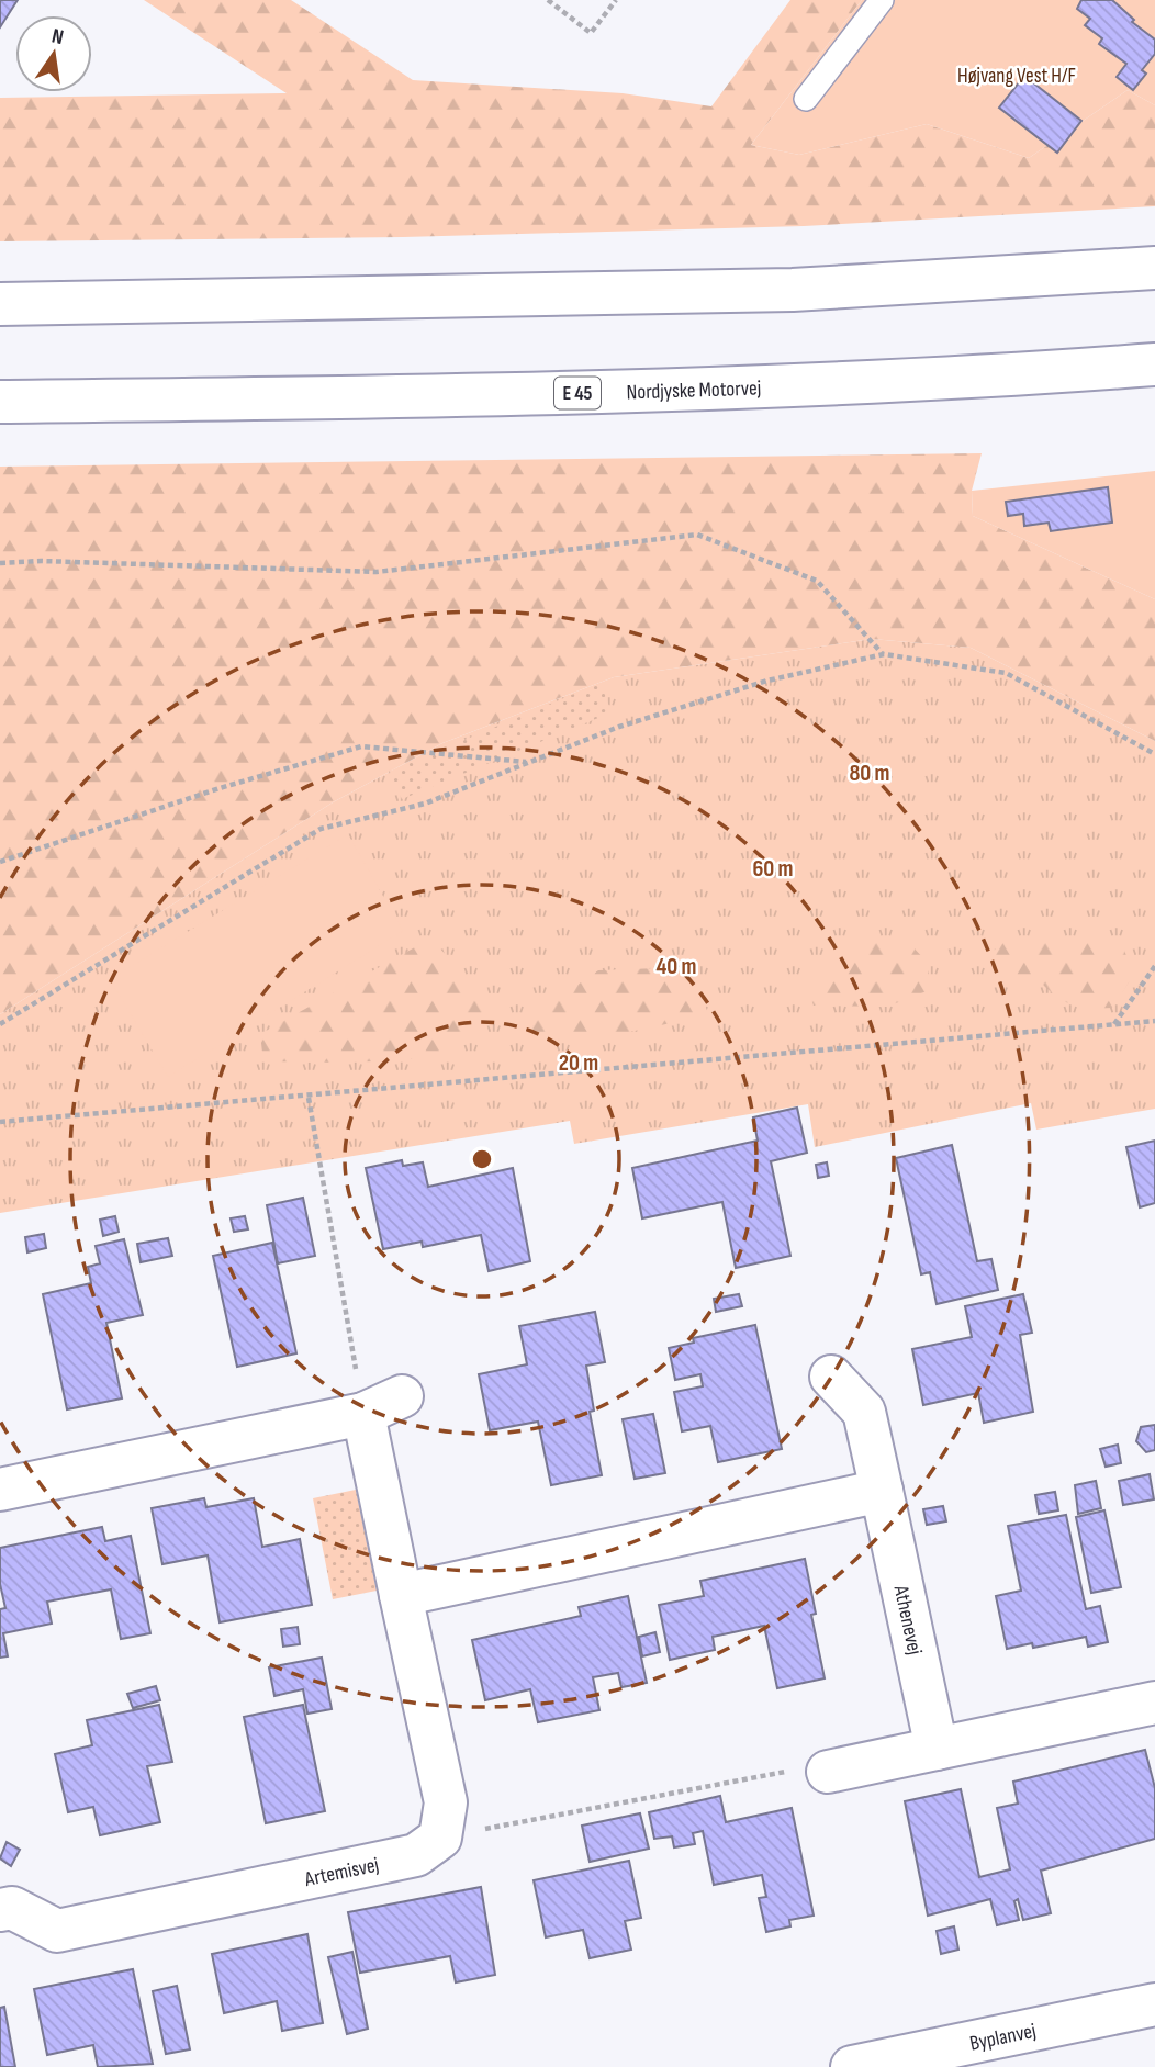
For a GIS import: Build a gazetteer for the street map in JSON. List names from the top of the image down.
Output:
{
  "streets": {
    "main road": [
      "Nordjyske Motorvej",
      "E 45",
      "Athenevej",
      "Artemisvej",
      "Byplanvej"
    ]
  },
  "parks": ["Højvang Vest H/F"],
  "north": "top",
  "rings": [
    "80 m",
    "60 m",
    "40 m",
    "20 m"
  ]
}
